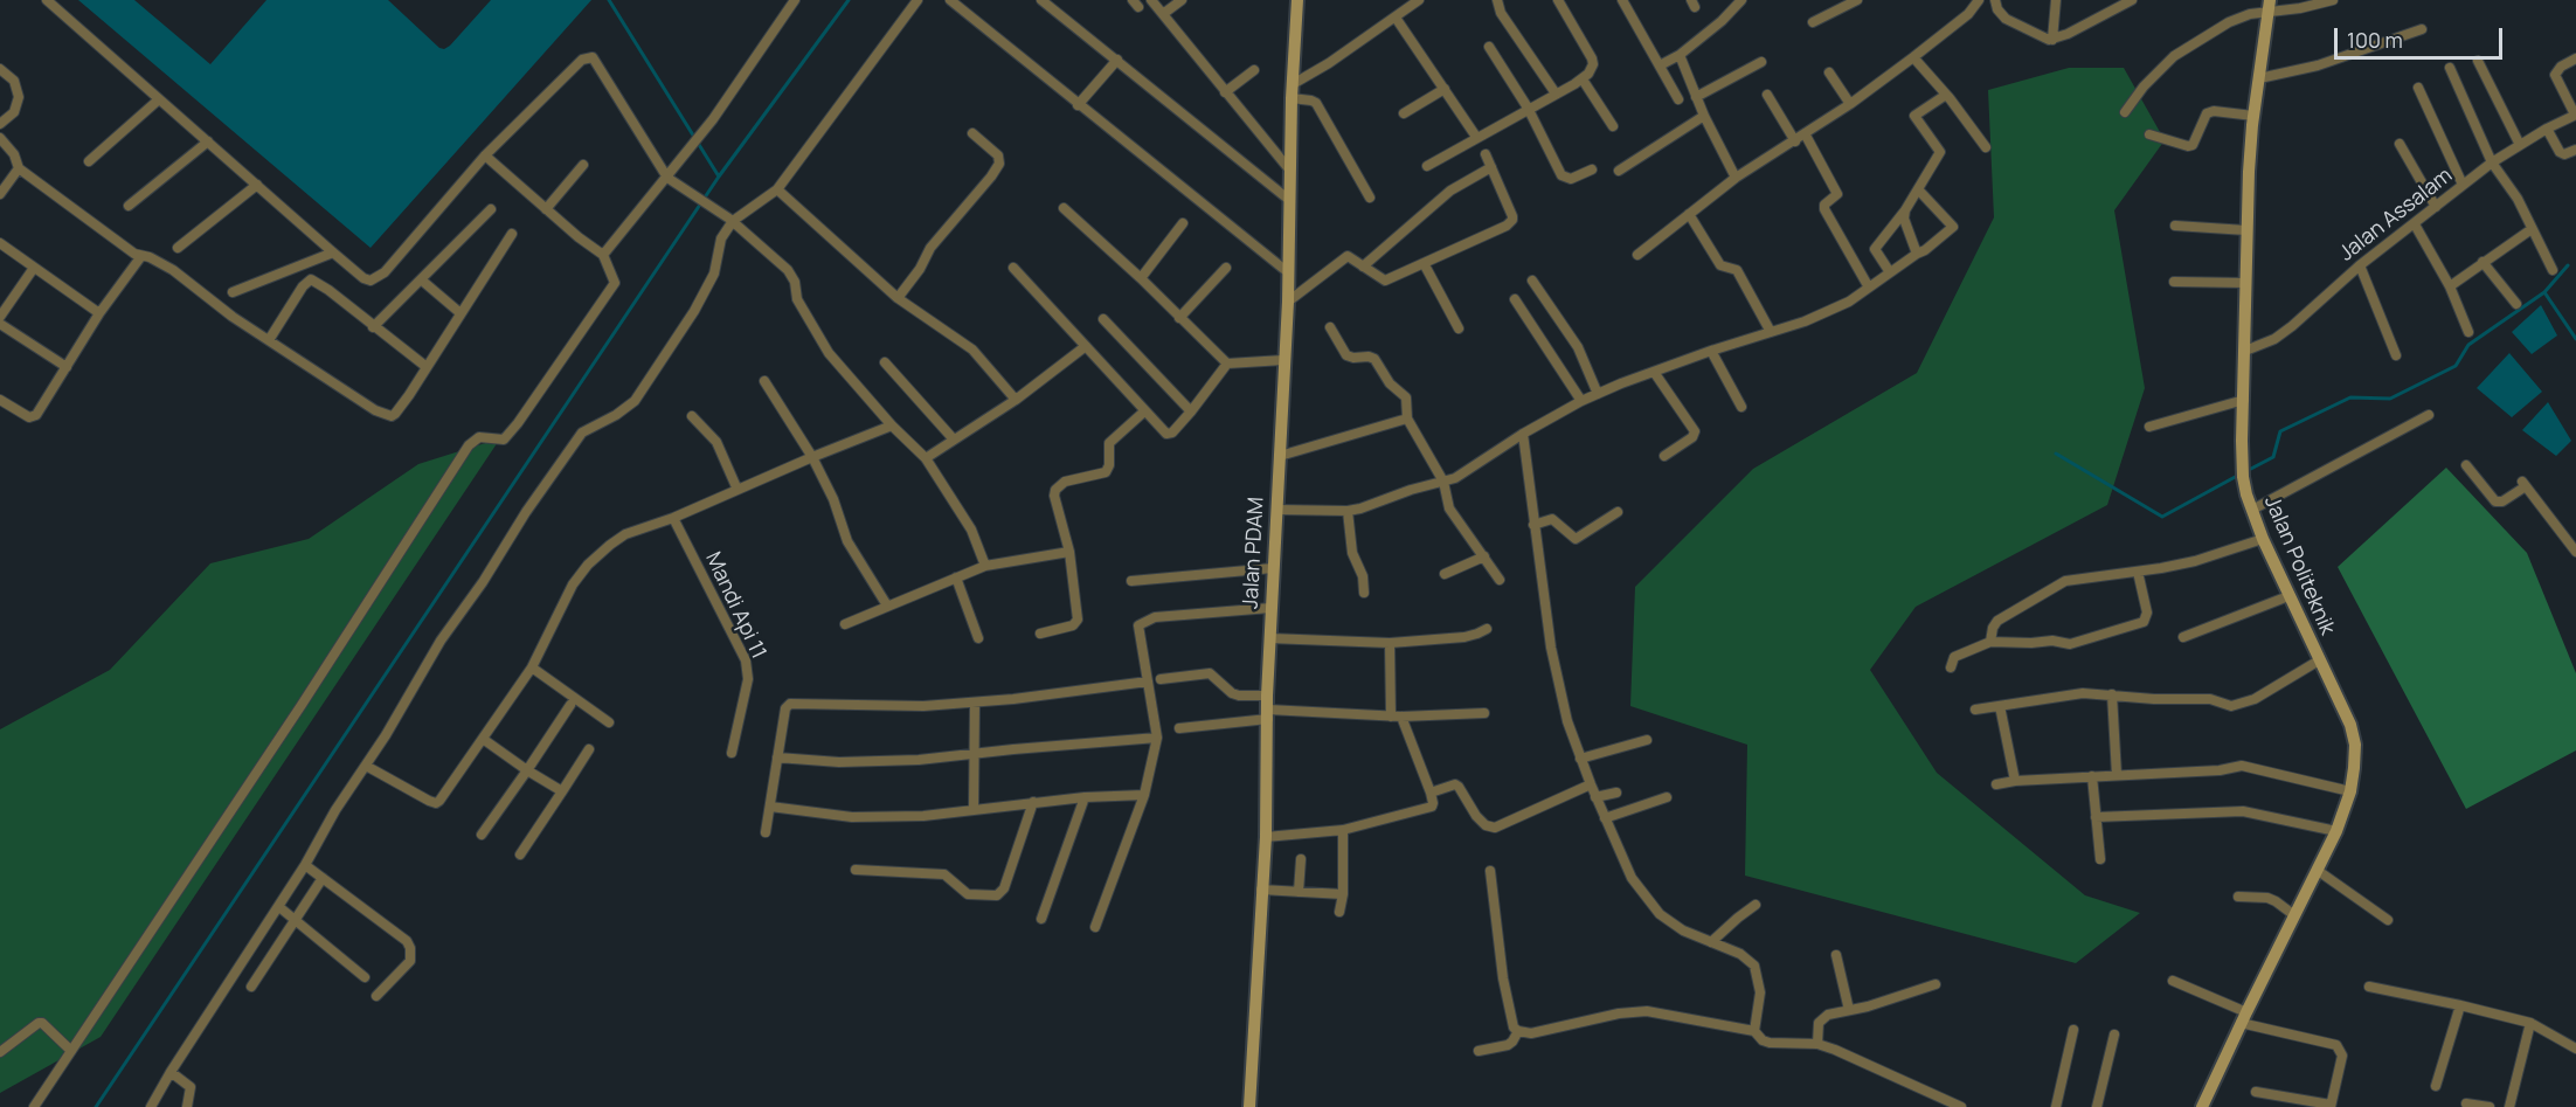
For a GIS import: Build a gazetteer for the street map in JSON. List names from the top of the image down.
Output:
{
  "streets": {
    "street": [
      "Jalan Assalam",
      "Jalan PDAM",
      "Jalan Politeknik",
      "Mandi Api 11"
    ]
  },
  "crossings": [
    ["Jalan Assalam", "Jalan Politeknik"]
  ],
  "scale_bar": "100 m"
}
